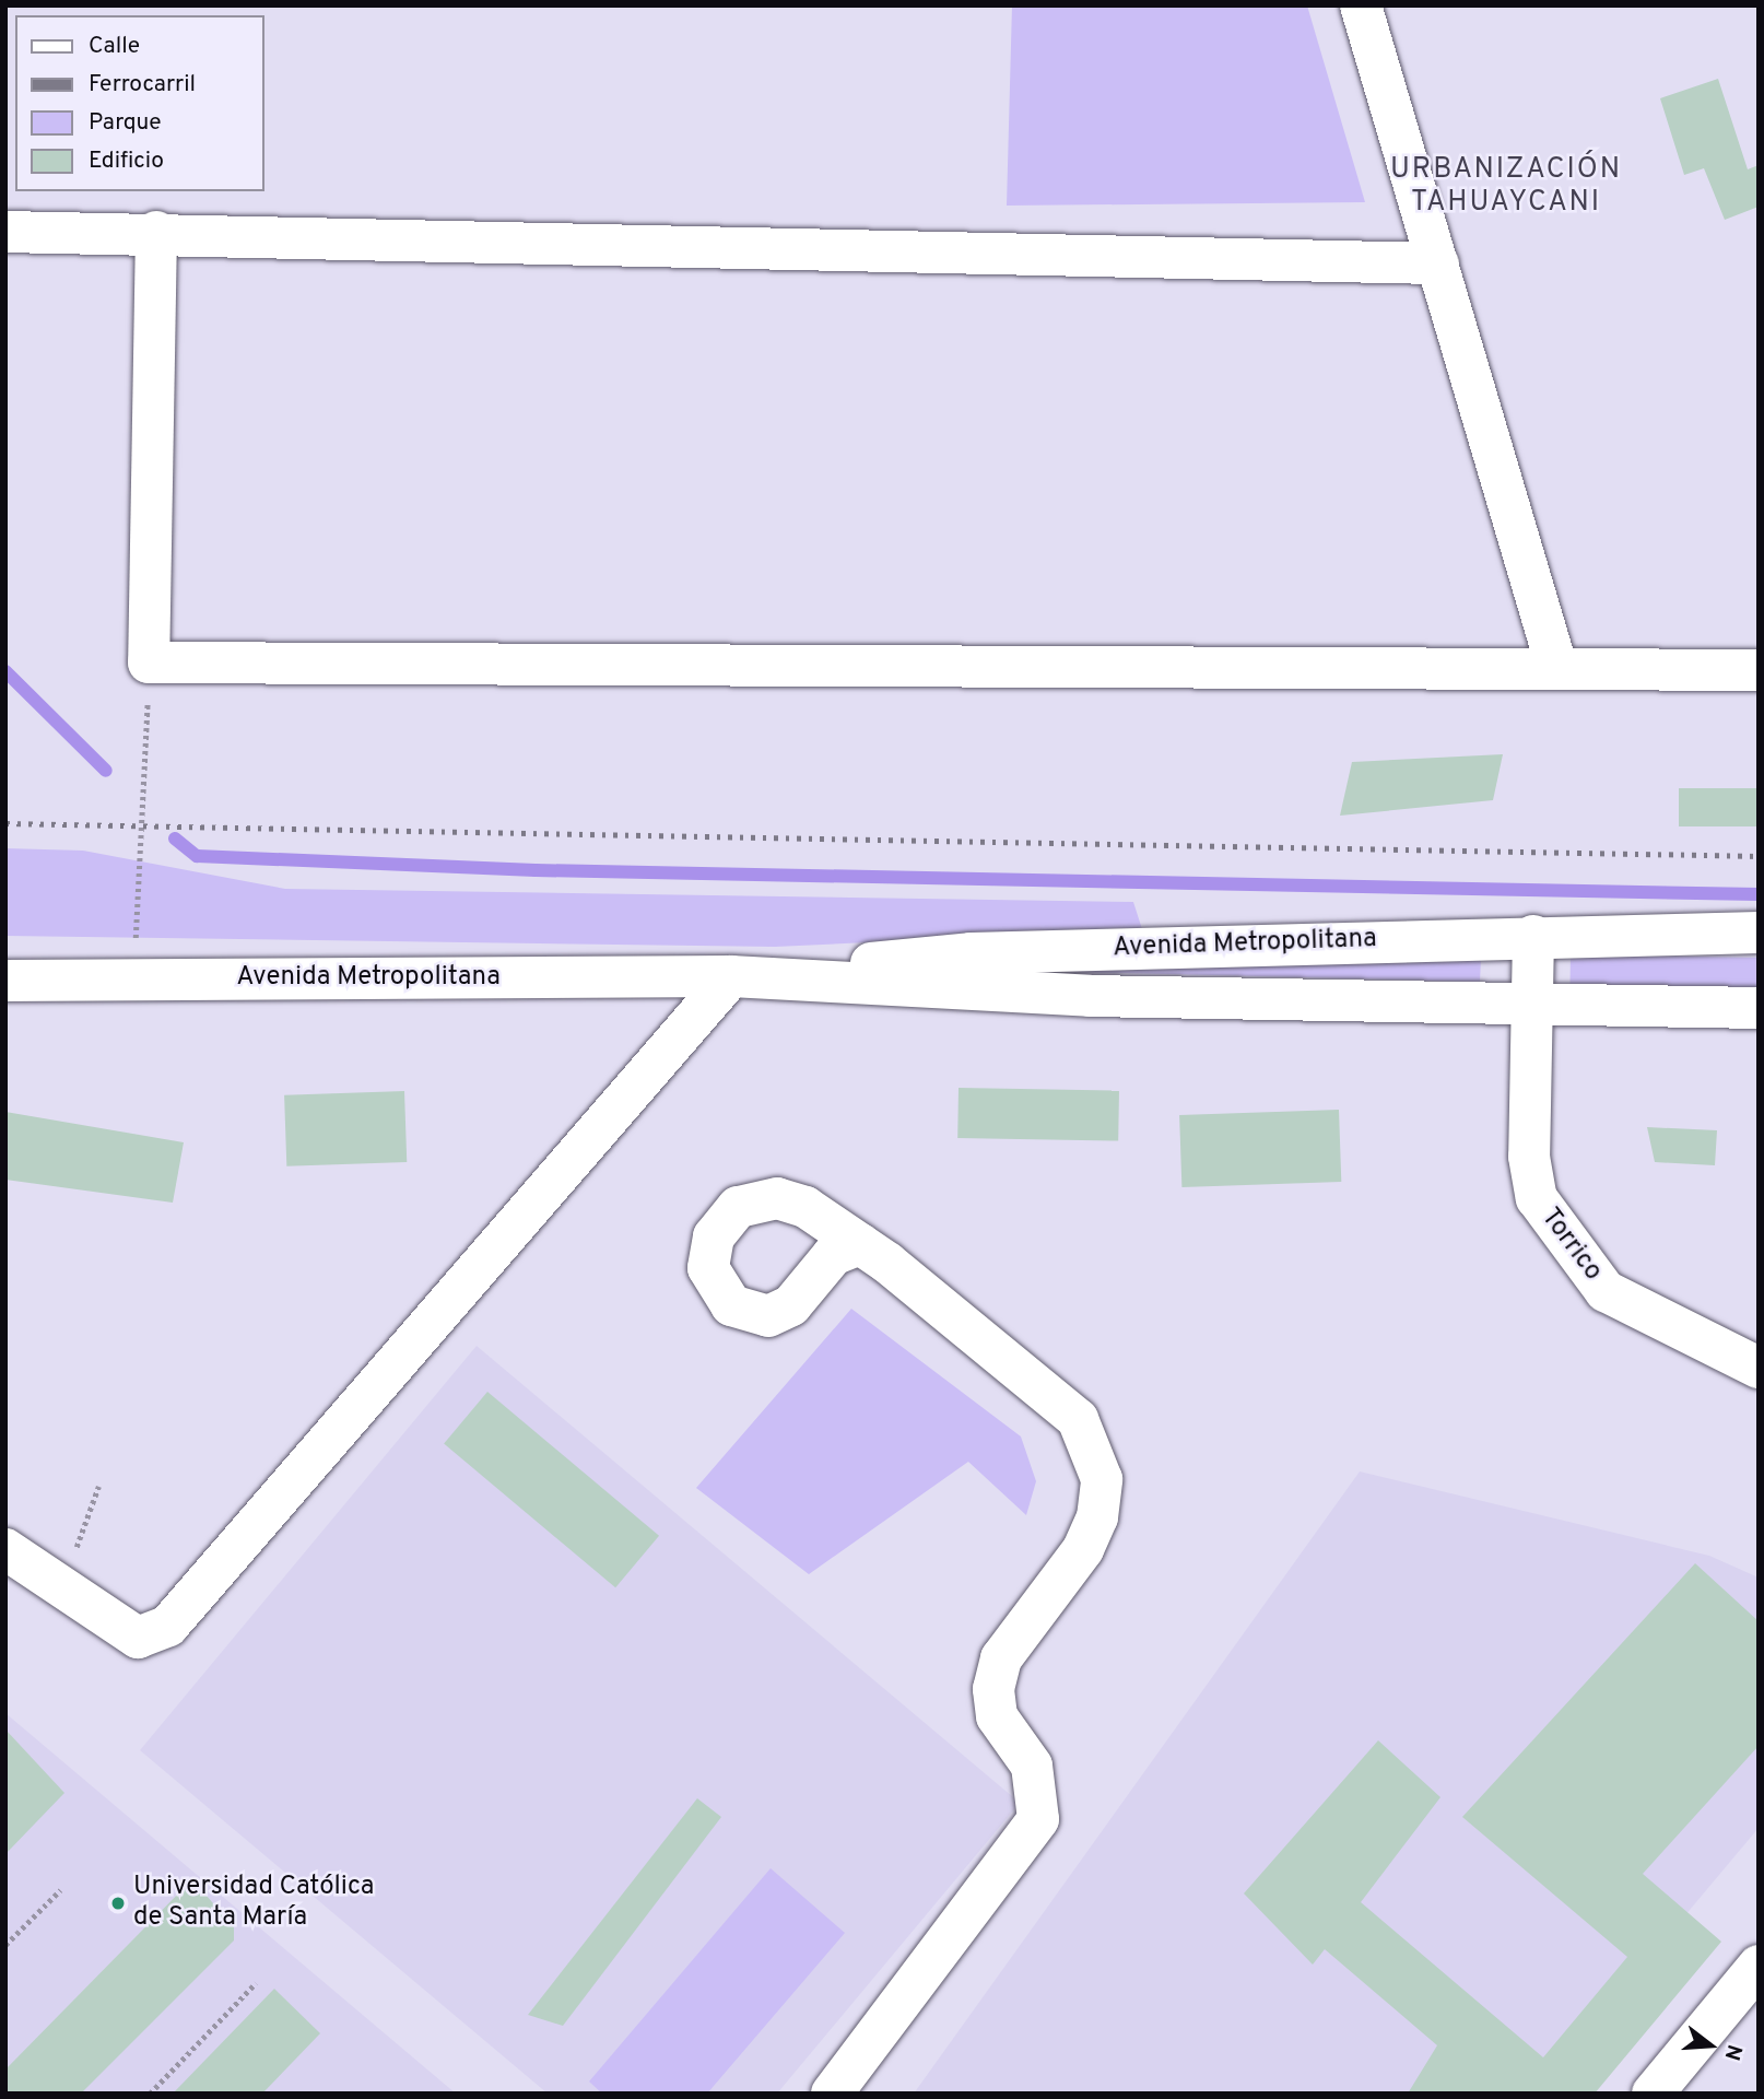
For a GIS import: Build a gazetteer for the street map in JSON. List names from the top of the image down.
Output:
{
  "streets": {
    "street": ["Avenida Metropolitana", "Torrico"]
  },
  "crossings": [
    ["Avenida Metropolitana", "Torrico"]
  ],
  "districts": ["URBANIZACIÓN TAHUAYCANI"],
  "places": ["Universidad Católica de Santa María"],
  "legend": [
    "Calle",
    "Ferrocarril",
    "Parque",
    "Edificio"
  ],
  "north": "right"
}
